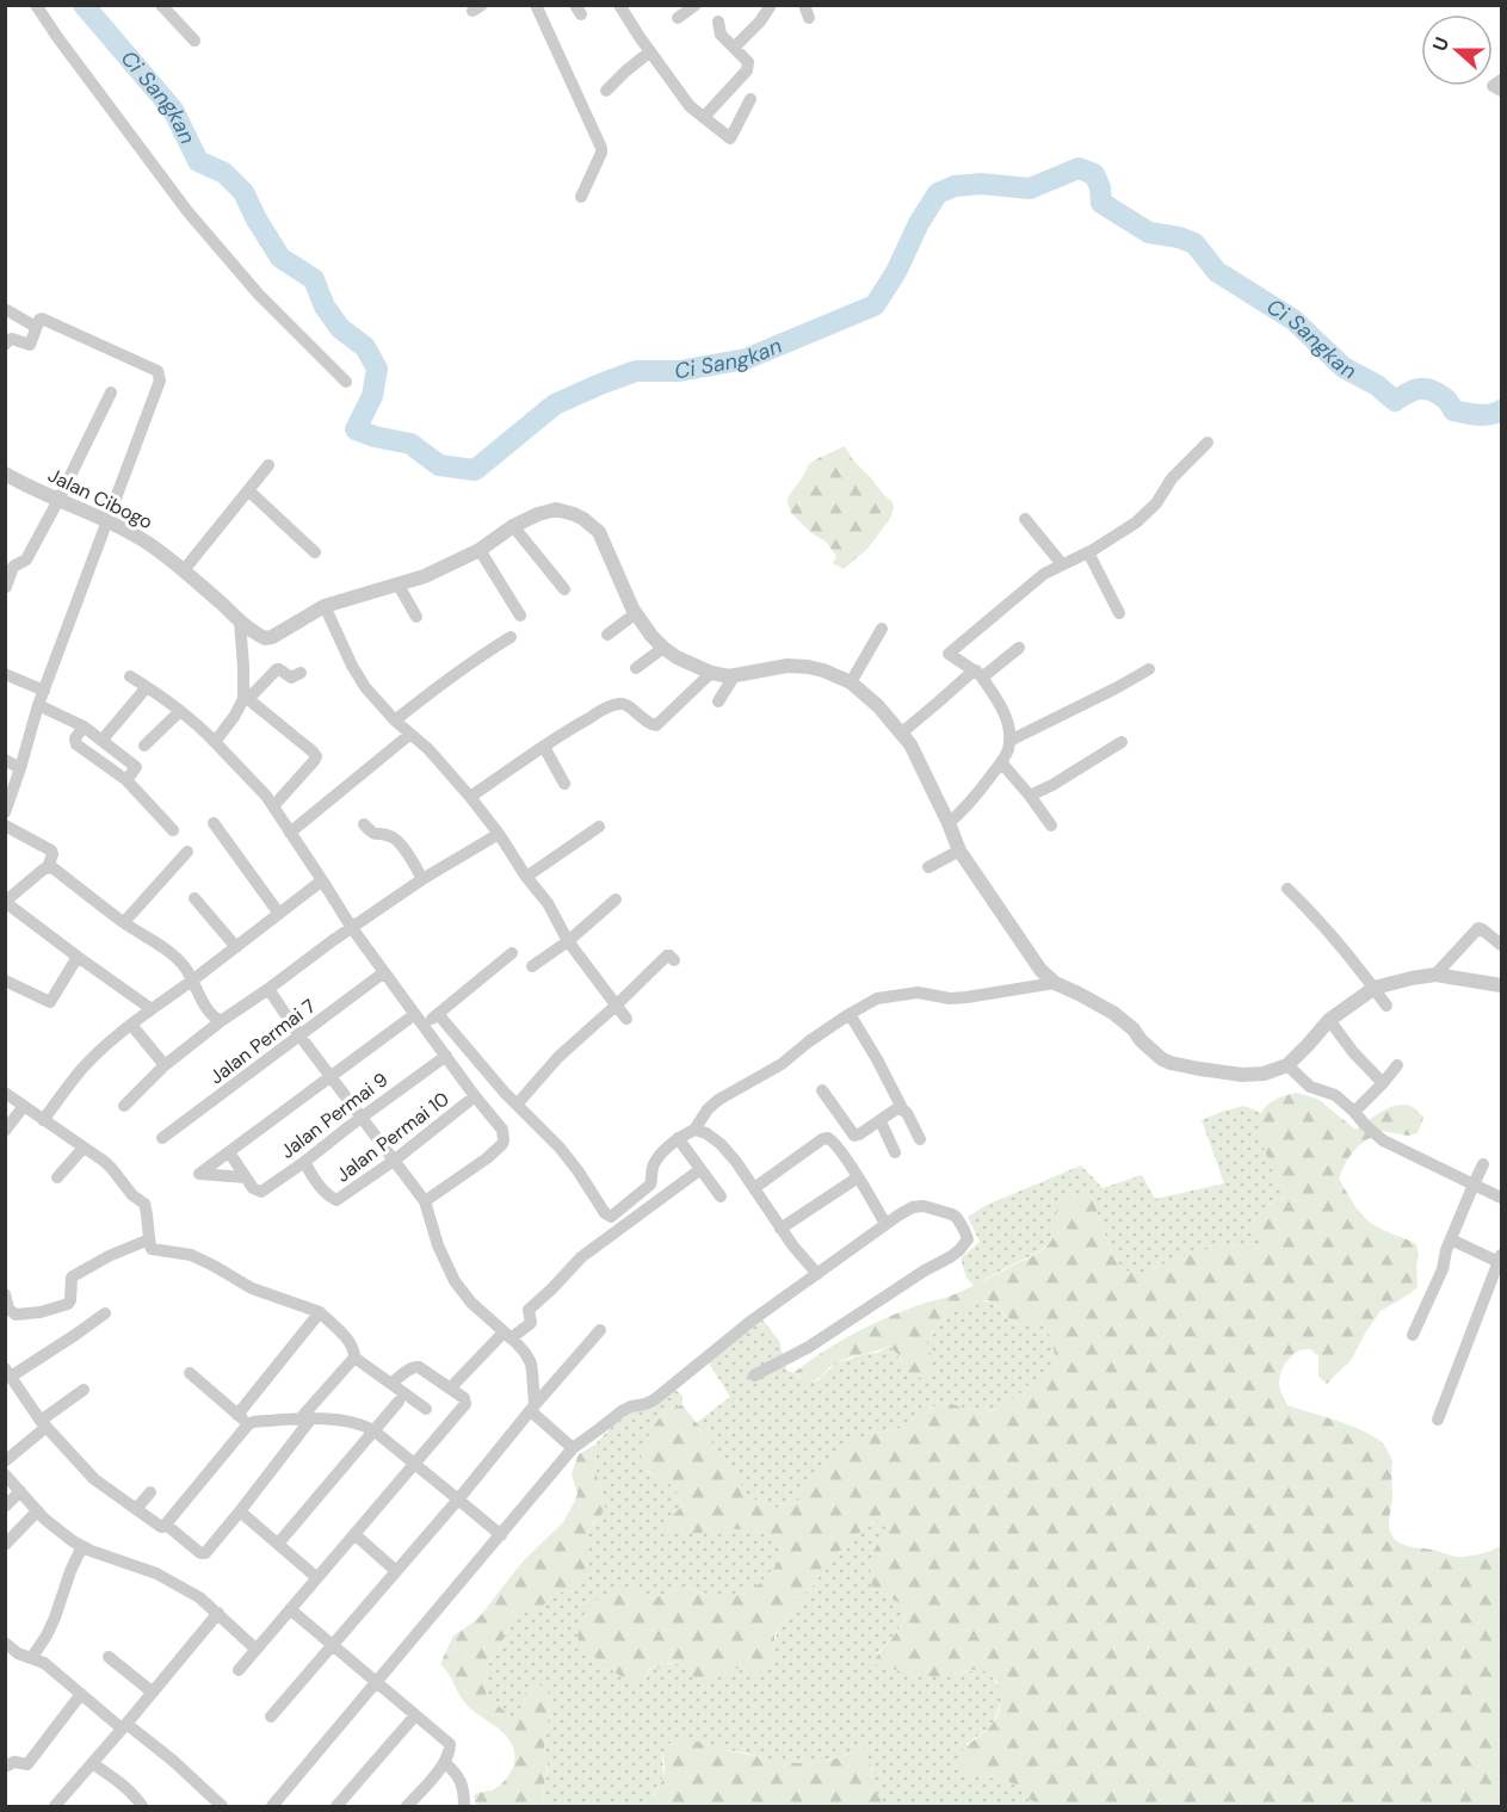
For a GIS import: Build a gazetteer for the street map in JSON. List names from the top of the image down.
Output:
{
  "streets": {
    "street": [
      "Jalan Cibogo",
      "Jalan Permai 7",
      "Jalan Permai 9",
      "Jalan Permai 10"
    ]
  },
  "crossings": [
    ["Jalan Permai 9", "Jalan Permai 10"]
  ],
  "water": ["Ci Sangkan"],
  "north": "left"
}
